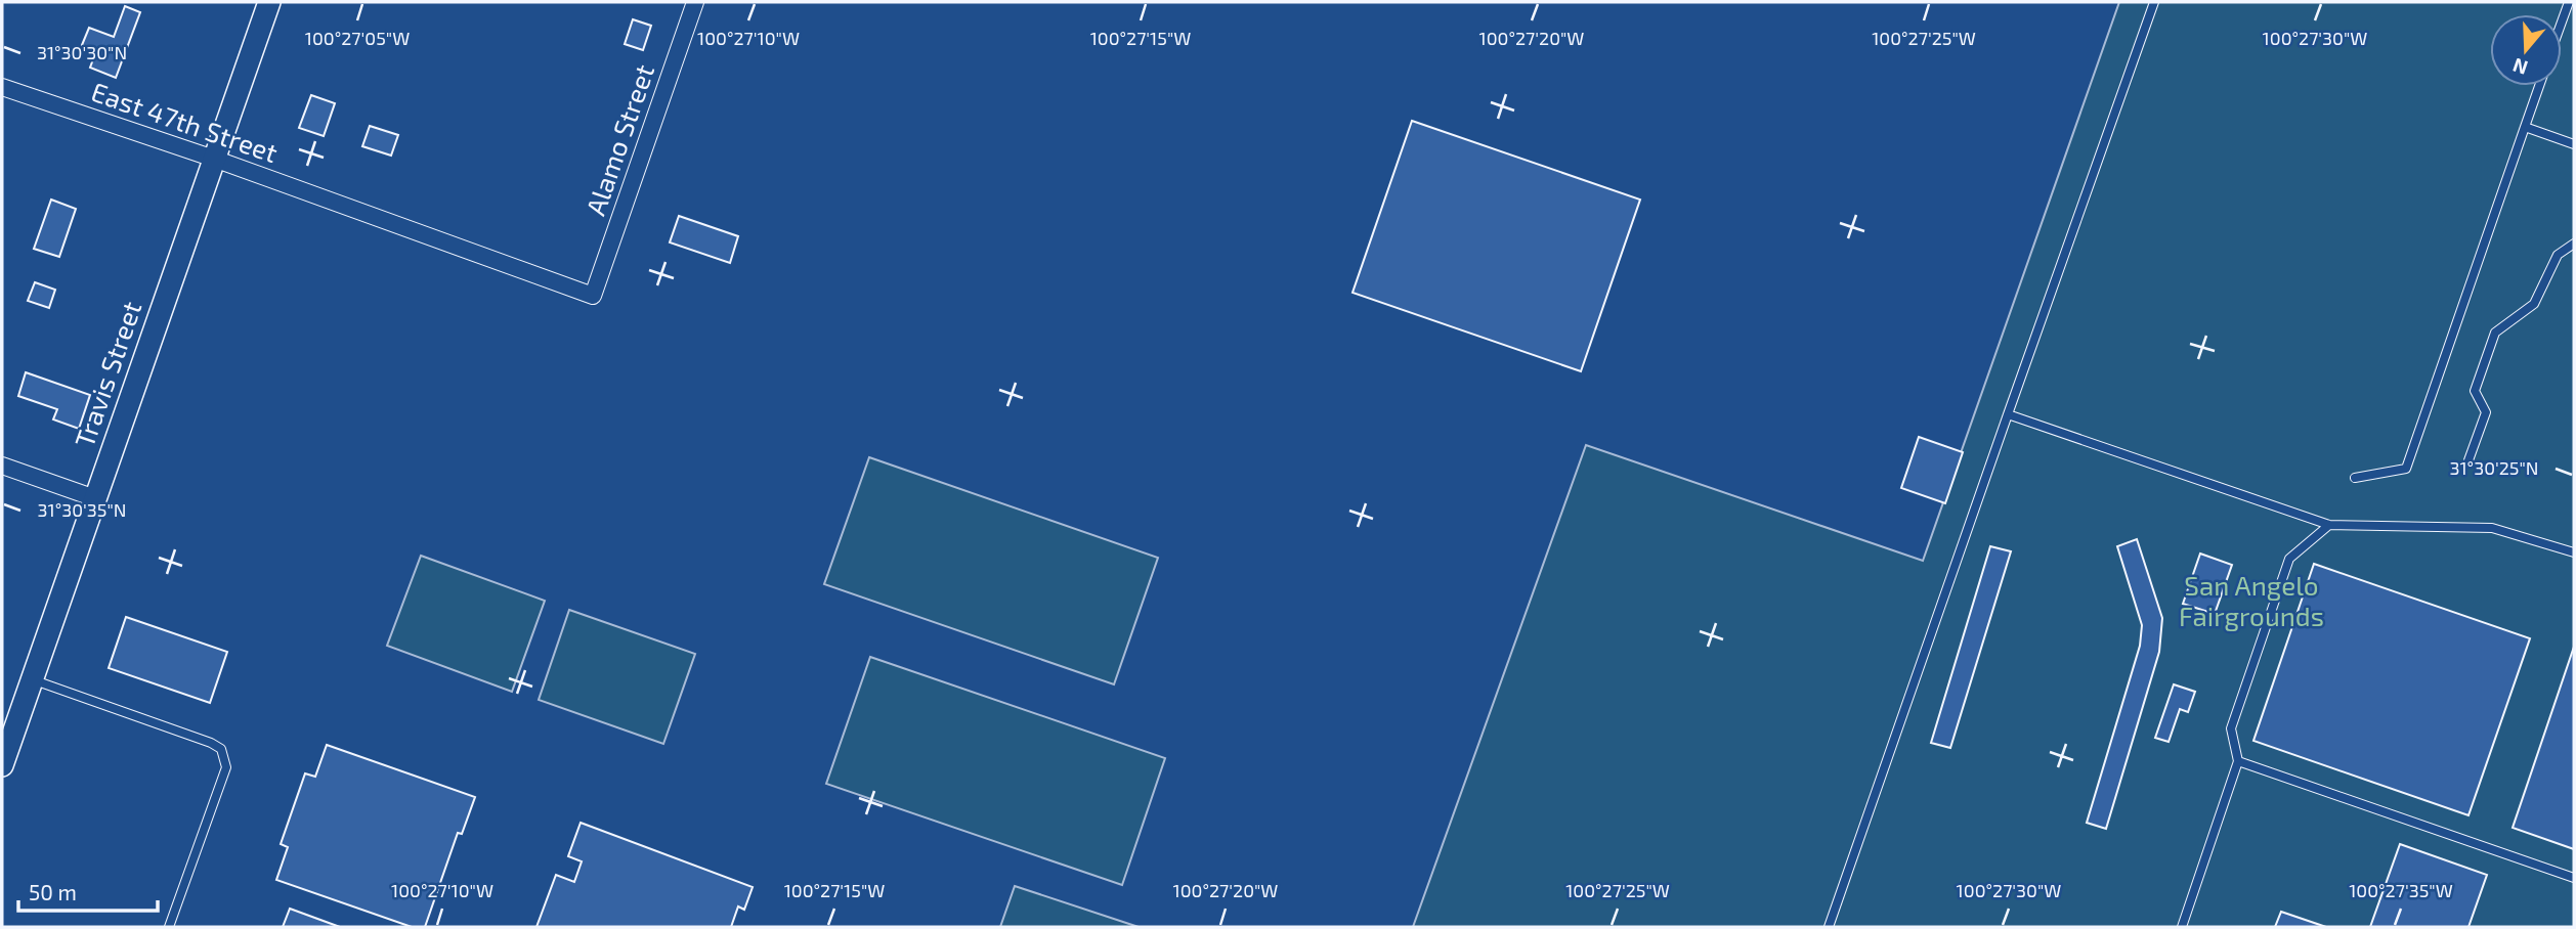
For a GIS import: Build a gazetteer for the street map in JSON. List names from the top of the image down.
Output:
{
  "streets": {
    "street": ["East 47th Street", "Alamo Street", "Travis Street"]
  },
  "crossings": [
    ["East 47th Street", "Alamo Street"],
    ["East 47th Street", "Travis Street"]
  ],
  "parks": ["San Angelo Fairgrounds"],
  "scale_bar": "50 m",
  "north": "bottom",
  "coordinates": [
    "100°27'30\"W",
    "100°27'05\"W",
    "100°27'10\"W",
    "100°27'15\"W",
    "100°27'20\"W",
    "100°27'25\"W",
    "31°30'30\"N",
    "31°30'25\"N",
    "31°30'35\"N",
    "100°27'35\"W"
  ]
}
